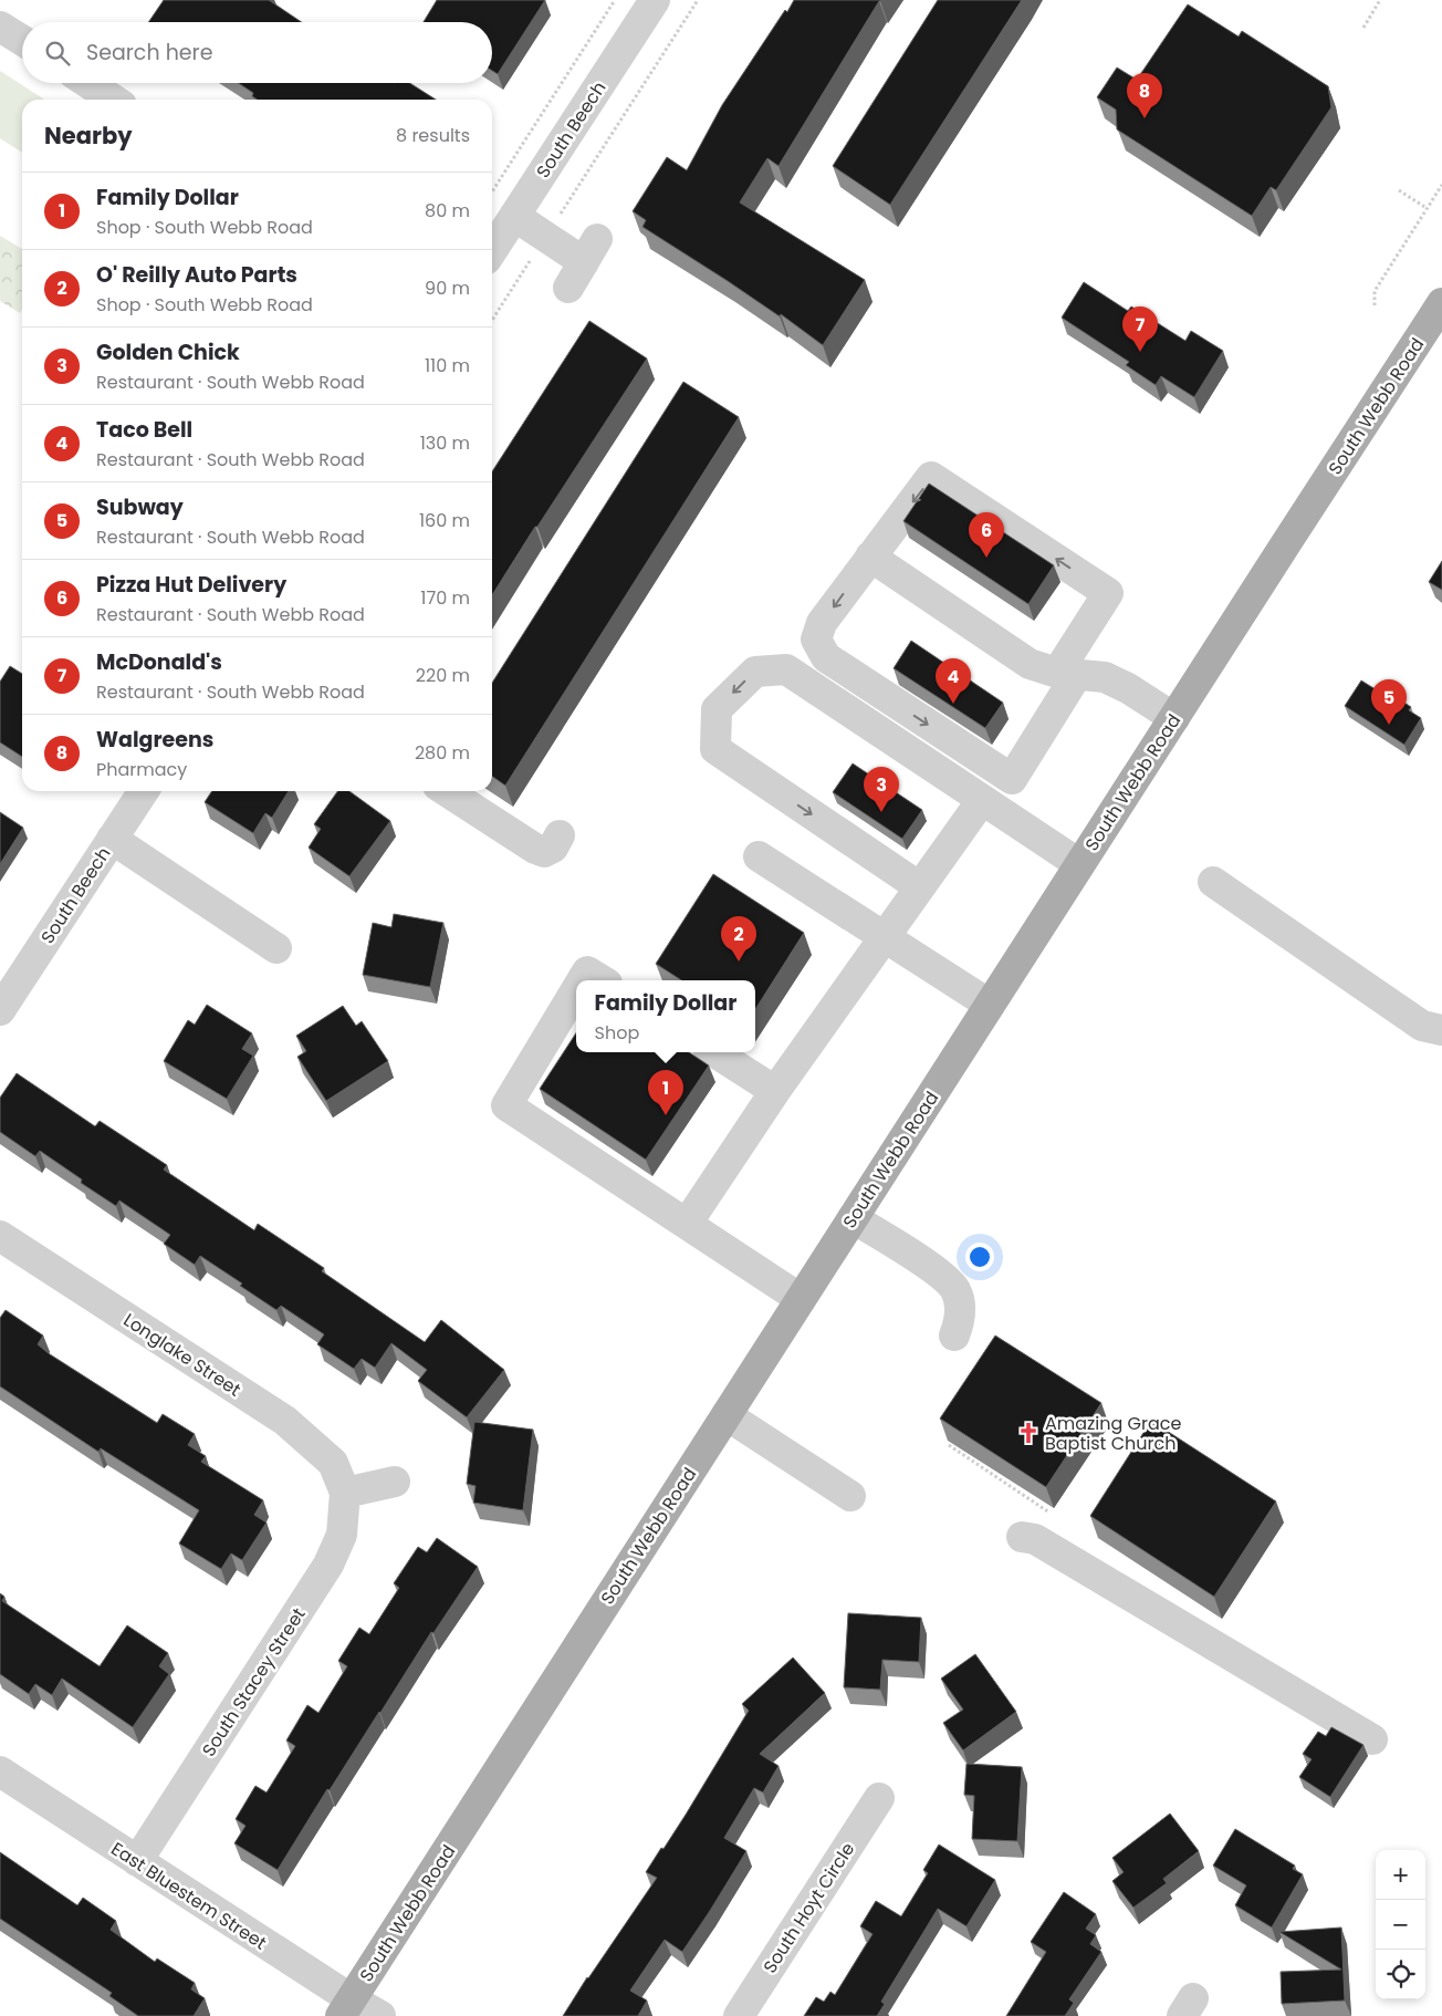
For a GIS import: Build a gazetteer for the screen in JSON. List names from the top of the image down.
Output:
{
  "streets": {
    "main road": ["South Webb Road"],
    "street": [
      "South Beech",
      "Longlake Street",
      "South Stacey Street",
      "East Bluestem Street",
      "South Hoyt Circle"
    ]
  },
  "crossings": [
    ["South Webb Road", "East Bluestem Street"],
    ["Longlake Street", "South Stacey Street"],
    ["South Stacey Street", "East Bluestem Street"]
  ],
  "places": {
    "church": ["Amazing Grace Baptist Church"]
  },
  "page": {
    "search": "Search here",
    "pins": [
      "8",
      "7",
      "6",
      "4",
      "5",
      "3",
      "2",
      "1"
    ],
    "heading": ["Nearby", "8 results"],
    "list": [
      {
        "mark": "1",
        "name": "Family Dollar",
        "note": "Shop · South Webb Road",
        "value": "80 m"
      },
      {
        "mark": "2",
        "name": "O' Reilly Auto Parts",
        "note": "Shop · South Webb Road",
        "value": "90 m"
      },
      {
        "mark": "3",
        "name": "Golden Chick",
        "note": "Restaurant · South Webb Road",
        "value": "110 m"
      },
      {
        "mark": "4",
        "name": "Taco Bell",
        "note": "Restaurant · South Webb Road",
        "value": "130 m"
      },
      {
        "mark": "5",
        "name": "Subway",
        "note": "Restaurant · South Webb Road",
        "value": "160 m"
      },
      {
        "mark": "6",
        "name": "Pizza Hut Delivery",
        "note": "Restaurant · South Webb Road",
        "value": "170 m"
      },
      {
        "mark": "7",
        "name": "McDonald's",
        "note": "Restaurant · South Webb Road",
        "value": "220 m"
      },
      {
        "mark": "8",
        "name": "Walgreens",
        "note": "Pharmacy",
        "value": "280 m"
      }
    ],
    "popup": ["Family Dollar", "Shop"],
    "map_buttons": ["+", "−"]
  }
}
